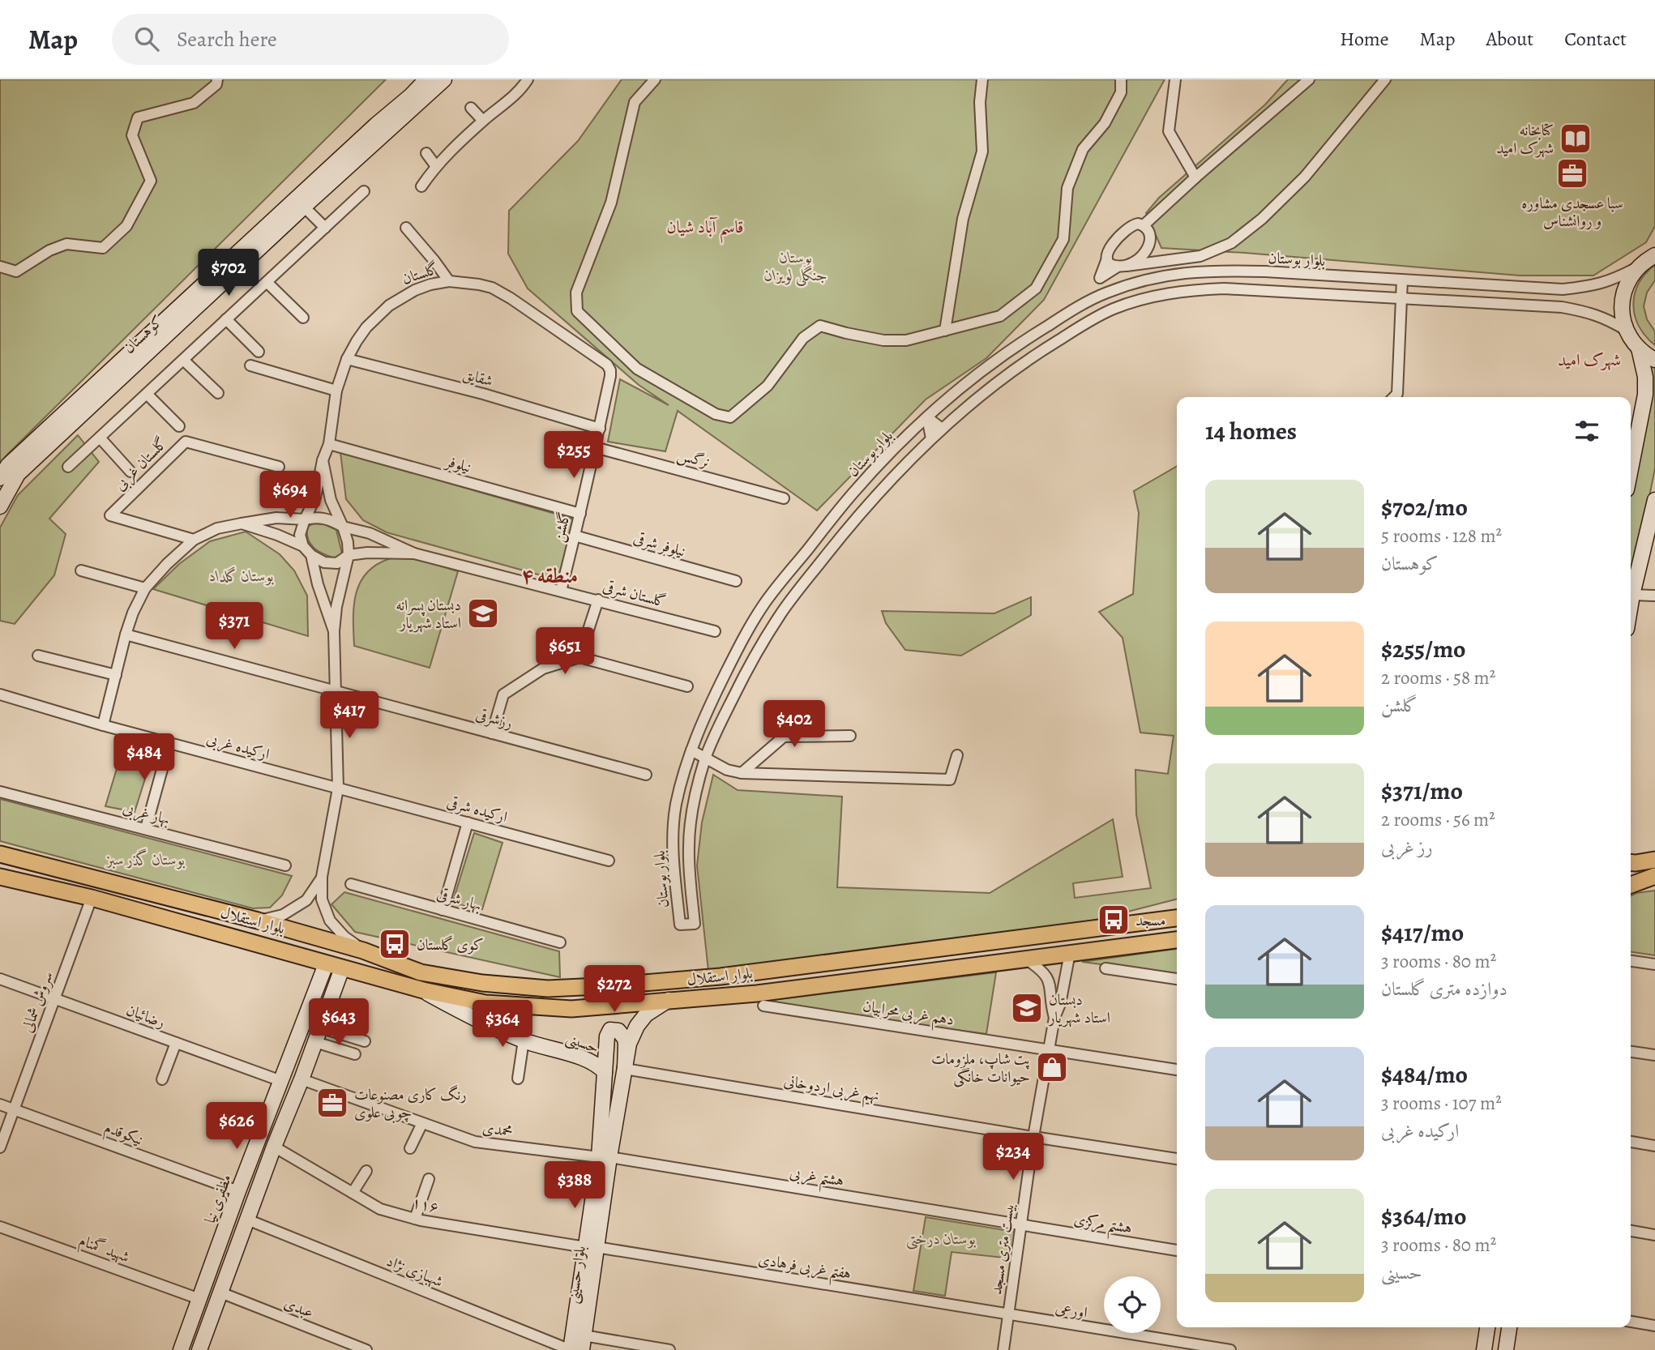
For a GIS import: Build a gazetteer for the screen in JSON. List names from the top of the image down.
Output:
{
  "streets": {
    "main road": [
      "کوهستان",
      "بلوار استقلال",
      "حسینی",
      "مظفری نیا",
      "بلوار حسینی"
    ],
    "street": [
      "بلوار بوستان",
      "گلستان",
      "شقایق",
      "نرگس",
      "گلستان غربی",
      "نیلوفر",
      "گلشن",
      "نیلوفر شرقی",
      "گلستان شرقی",
      "رزشرقی",
      "ارکیده غربی",
      "ارکیده شرقی",
      "بهار غربی",
      "بهار شرقی",
      "سروش شمالی",
      "دهم غربی محرابیان",
      "رضائیان",
      "نهم غربی اردوخانی",
      "محمدی",
      "نیکوقدم",
      "هشتم غربی",
      "۱۱۶",
      "هشتم مرکزی",
      "شهید گمنام",
      "بیست متری مسجد",
      "هفتم غربی فرهادی",
      "شهبازی نژاد",
      "عبدی",
      "اورعی"
    ]
  },
  "crossings": [
    ["گلستان", "شقایق"],
    ["گلستان", "نیلوفر"],
    ["گلستان", "گلشن"],
    ["شقایق", "گلشن"],
    ["نرگس", "گلشن"],
    ["نیلوفر", "گلشن"],
    ["گلشن", "نیلوفر شرقی"],
    ["گلشن", "گلستان شرقی"],
    ["ارکیده غربی", "ارکیده شرقی"],
    ["بلوار استقلال", "سروش شمالی"],
    ["بلوار استقلال", "حسینی"],
    ["بلوار استقلال", "مظفری نیا"],
    ["بلوار استقلال", "بیست متری مسجد"],
    ["سروش شمالی", "رضائیان"],
    ["سروش شمالی", "نیکوقدم"],
    ["دهم غربی محرابیان", "بیست متری مسجد"],
    ["رضائیان", "مظفری نیا"],
    ["حسینی", "بلوار حسینی"],
    ["نهم غربی اردوخانی", "بیست متری مسجد"],
    ["نهم غربی اردوخانی", "بلوار حسینی"],
    ["محمدی", "هشتم غربی"],
    ["محمدی", "بلوار حسینی"],
    ["نیکوقدم", "مظفری نیا"],
    ["هشتم غربی", "هشتم مرکزی"],
    ["هشتم غربی", "بیست متری مسجد"],
    ["هشتم غربی", "بلوار حسینی"],
    ["مظفری نیا", "شهید گمنام"],
    ["۱۱۶", "هفتم غربی فرهادی"],
    ["۱۱۶", "بلوار حسینی"],
    ["هشتم مرکزی", "بیست متری مسجد"],
    ["بیست متری مسجد", "هفتم غربی فرهادی"],
    ["بیست متری مسجد", "اورعی"],
    ["هفتم غربی فرهادی", "بلوار حسینی"],
    ["هفتم غربی فرهادی", "اورعی"],
    ["شهبازی نژاد", "بلوار حسینی"]
  ],
  "districts": ["قاسم آباد شیان", "شهرک امید", "منطقه ۴"],
  "parks": [
    "بوستان جنگلی لویزان",
    "بوستان گلداد",
    "بوستان گذر سبز",
    "بوستان درختی"
  ],
  "places": {
    "library": ["کتابخانه شهرک امید"],
    "office": ["سبا عسجدی مشاوره و روانشناس", "رنگ کاری مصنوعات چوبی علوی"],
    "school or university": ["دبستان پسرانه استاد شهريار", "دبستان استاد شهریار"],
    "bus stop": ["مسجد", "کوی گلستان"],
    "shop": ["پت شاپ، ملزومات حیوانات خانگی"]
  },
  "page": {
    "header": "Map",
    "search": "Search here",
    "nav": [
      "Home",
      "Map",
      "About",
      "Contact"
    ],
    "price": [
      "$702",
      "$255",
      "$694",
      "$371",
      "$651",
      "$417",
      "$402",
      "$484",
      "$272",
      "$643",
      "$364",
      "$626",
      "$234",
      "$388"
    ],
    "heading": "14 homes",
    "list": [
      {
        "name": "$702/mo",
        "note": "5 rooms · 128 m² · کوهستان"
      },
      {
        "name": "$255/mo",
        "note": "2 rooms · 58 m² · گلشن"
      },
      {
        "name": "$371/mo",
        "note": "2 rooms · 56 m² · رز غربی"
      },
      {
        "name": "$417/mo",
        "note": "3 rooms · 80 m² · دوازده متری گلستان"
      },
      {
        "name": "$484/mo",
        "note": "3 rooms · 107 m² · ارکیده غربی"
      },
      {
        "name": "$364/mo",
        "note": "3 rooms · 80 m² · حسینی"
      }
    ]
  }
}
